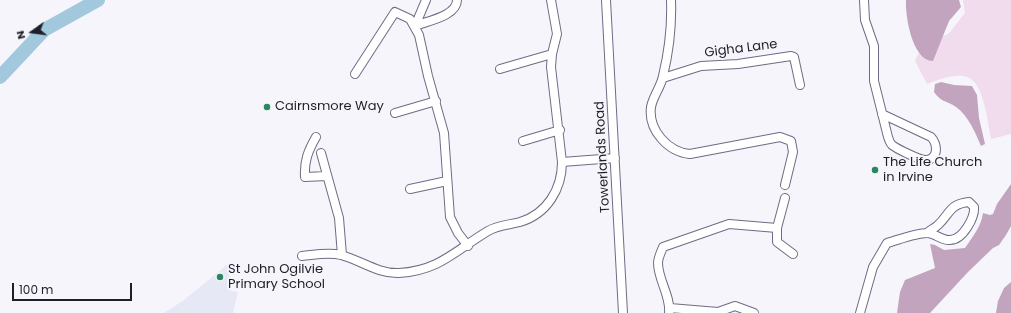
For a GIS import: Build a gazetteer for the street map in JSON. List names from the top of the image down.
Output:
{
  "streets": {
    "street": ["Gigha Lane", "Towerlands Road"]
  },
  "places": ["Cairnsmore Way", "The Life Church in Irvine", "St John Ogilvie Primary School"],
  "scale_bar": "100 m",
  "north": "left"
}
